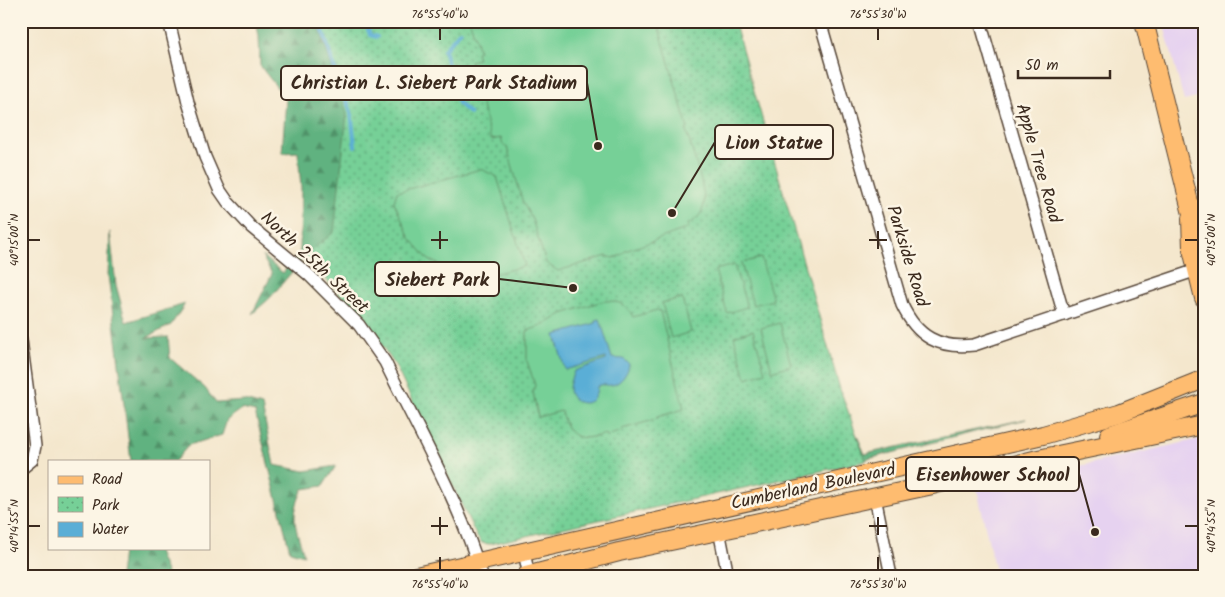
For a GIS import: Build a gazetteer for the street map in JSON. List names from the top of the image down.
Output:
{
  "streets": {
    "main road": ["Cumberland Boulevard"],
    "street": ["Apple Tree Road", "Parkside Road", "North 25th Street"]
  },
  "crossings": [
    ["Apple Tree Road", "Parkside Road"],
    ["North 25th Street", "Cumberland Boulevard"]
  ],
  "places": [
    "Christian L. Siebert Park Stadium",
    "Lion Statue",
    "Siebert Park",
    "Eisenhower School"
  ],
  "legend": ["Road", "Park", "Water"],
  "scale_bar": "50 m",
  "coordinates": [
    "76°55'40\"W",
    "76°55'30\"W",
    "40°15'00\"N",
    "40°14'55\"N"
  ]
}
